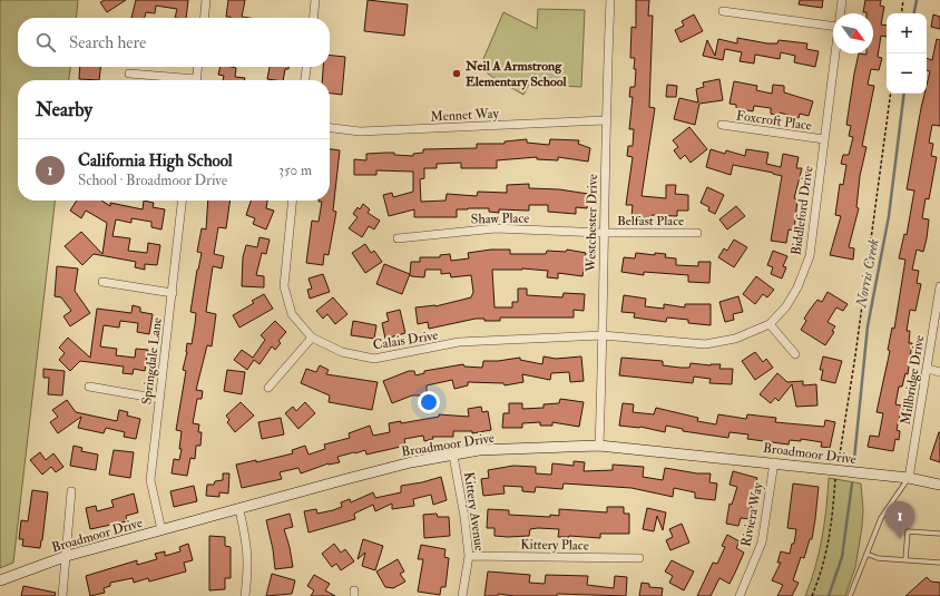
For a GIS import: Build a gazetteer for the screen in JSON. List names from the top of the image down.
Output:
{
  "streets": {
    "street": [
      "Mennet Way",
      "Foxcroft Place",
      "Biddleford Drive",
      "Shaw Place",
      "Belfast Place",
      "Westchester Drive",
      "Calais Drive",
      "Springdale Lane",
      "Millbridge Drive",
      "Broadmoor Drive",
      "Kittery Avenue",
      "Riviera Way",
      "Kittery Place"
    ]
  },
  "crossings": [
    ["Mennet Way", "Westchester Drive"],
    ["Foxcroft Place", "Biddleford Drive"],
    ["Biddleford Drive", "Westchester Drive"],
    ["Biddleford Drive", "Calais Drive"],
    ["Shaw Place", "Belfast Place"],
    ["Shaw Place", "Westchester Drive"],
    ["Belfast Place", "Westchester Drive"],
    ["Westchester Drive", "Calais Drive"],
    ["Westchester Drive", "Broadmoor Drive"],
    ["Springdale Lane", "Broadmoor Drive"],
    ["Millbridge Drive", "Broadmoor Drive"],
    ["Broadmoor Drive", "Kittery Avenue"],
    ["Broadmoor Drive", "Riviera Way"],
    ["Kittery Avenue", "Kittery Place"]
  ],
  "water": ["Norris Creek"],
  "places": ["Neil A Armstrong Elementary School"],
  "north": "bottom right",
  "page": {
    "map_buttons": ["+", "−"],
    "search": "Search here",
    "heading": "Nearby",
    "list": [
      {
        "mark": "1",
        "name": "California High School",
        "note": "School · Broadmoor Drive",
        "value": "350 m"
      }
    ],
    "pins": "1"
  }
}
